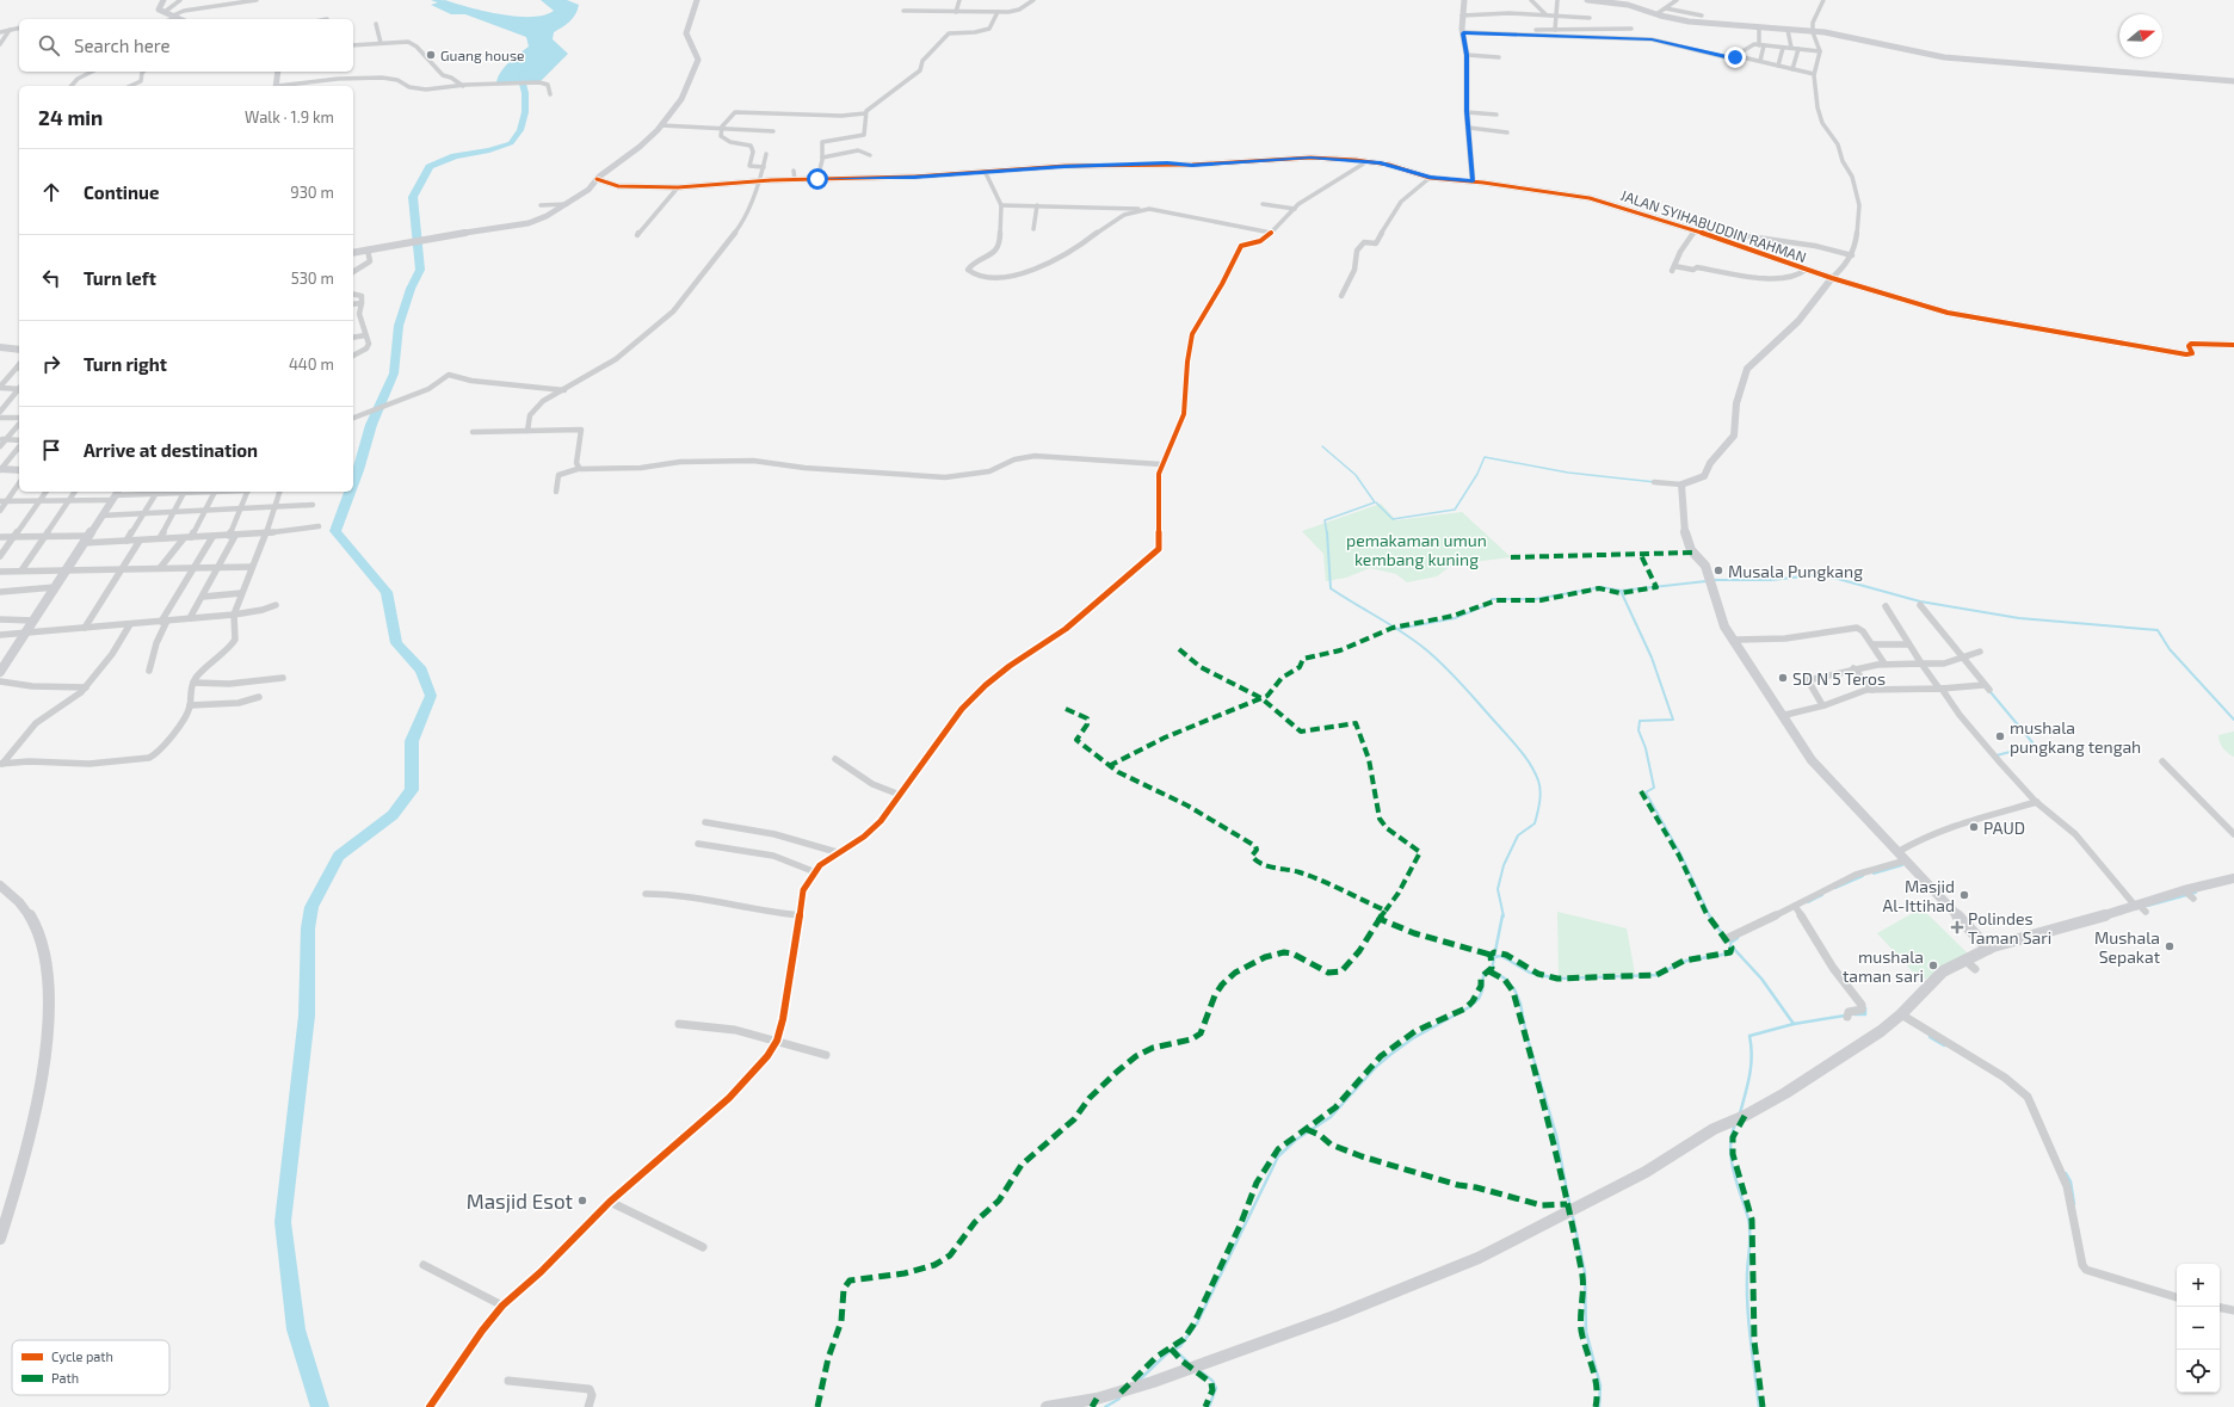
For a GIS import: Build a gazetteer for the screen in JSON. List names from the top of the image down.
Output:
{
  "streets": {
    "street": ["JALAN SYIHABUDDIN RAHMAN"]
  },
  "parks": ["pemakaman umun kembang kuning"],
  "places": {
    "other": [
      "Guang house",
      "Musala Pungkang",
      "SD N 5 Teros",
      "mushala pungkang tengah",
      "PAUD",
      "Masjid Al-Ittihad",
      "Mushala Sepakat",
      "mushala taman sari",
      "Masjid Esot"
    ],
    "health": ["Polindes Taman Sari"]
  },
  "legend": ["Cycle path", "Path"],
  "north": "right",
  "page": {
    "search": "Search here",
    "heading": ["24 min", "Walk · 1.9 km"],
    "list": [
      ["Continue", "930 m"],
      ["Turn left", "530 m"],
      ["Turn right", "440 m"],
      "Arrive at destination"
    ],
    "map_buttons": ["+", "−"]
  }
}
